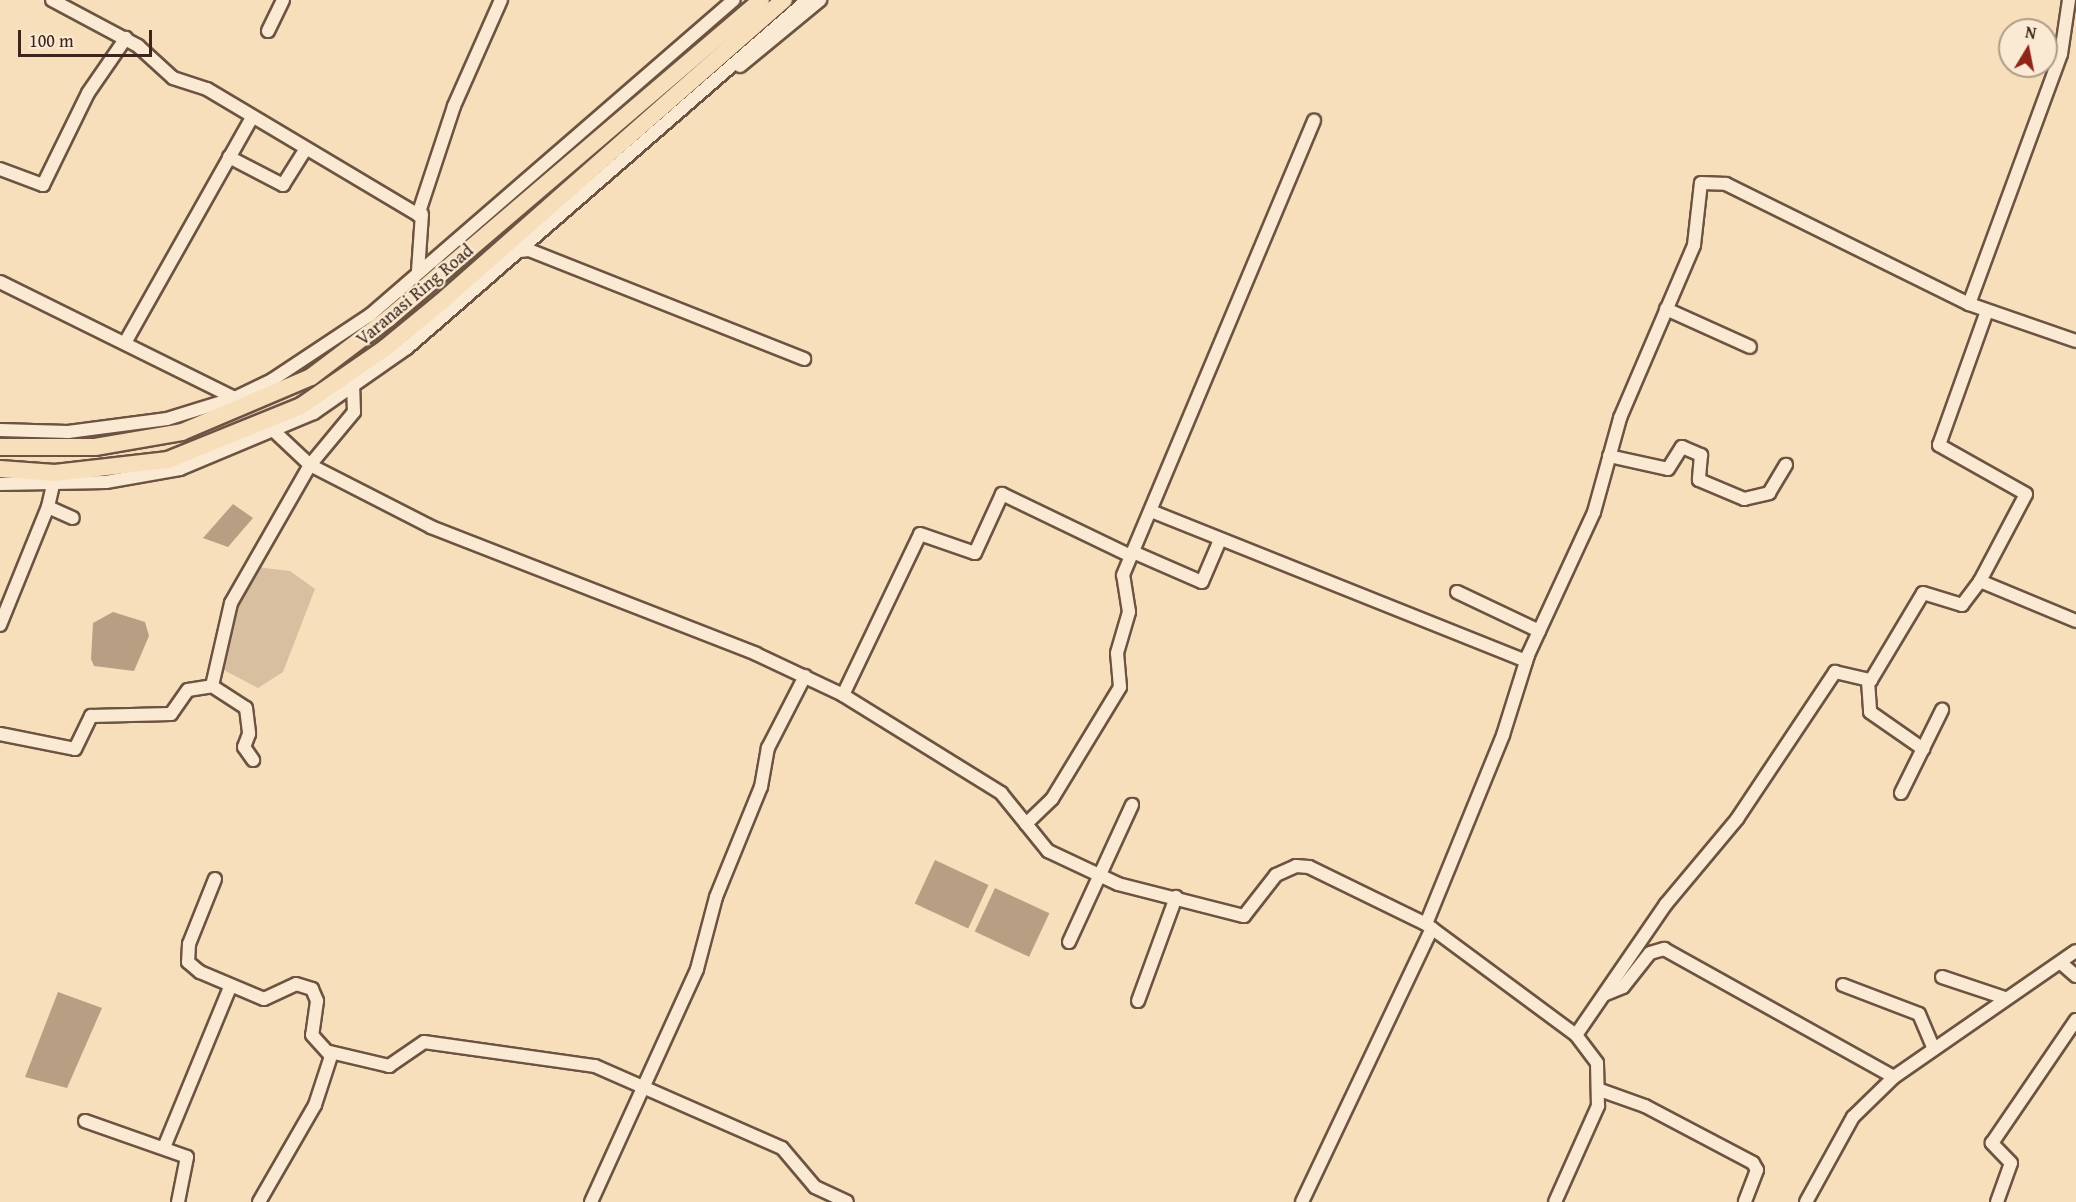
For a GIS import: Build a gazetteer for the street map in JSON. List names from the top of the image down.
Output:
{
  "streets": {
    "highway": ["Varanasi Ring Road"]
  },
  "scale_bar": "100 m",
  "north": "top"
}
